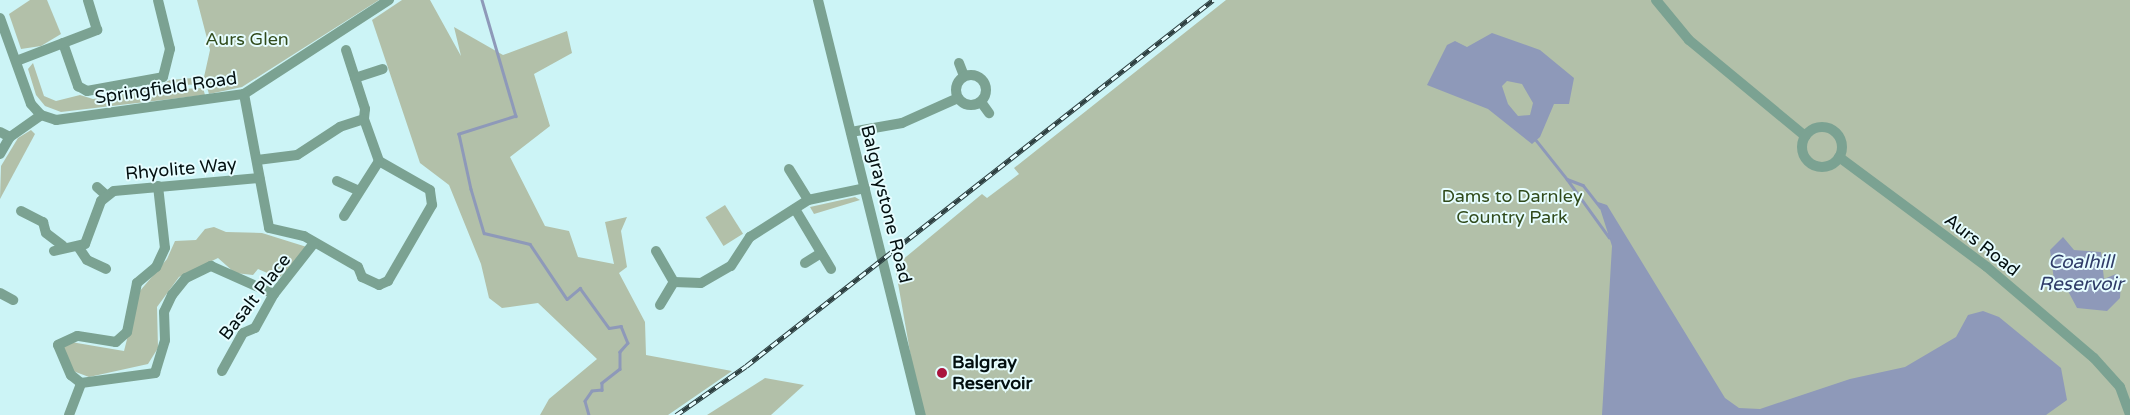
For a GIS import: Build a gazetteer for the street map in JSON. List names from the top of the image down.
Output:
{
  "streets": {
    "street": [
      "Springfield Road",
      "Rhyolite Way",
      "Balgraystone Road",
      "Aurs Road",
      "Basalt Place"
    ]
  },
  "water": ["Coalhill Reservoir"],
  "parks": ["Aurs Glen", "Dams to Darnley Country Park"],
  "places": ["Balgray Reservoir"]
}
